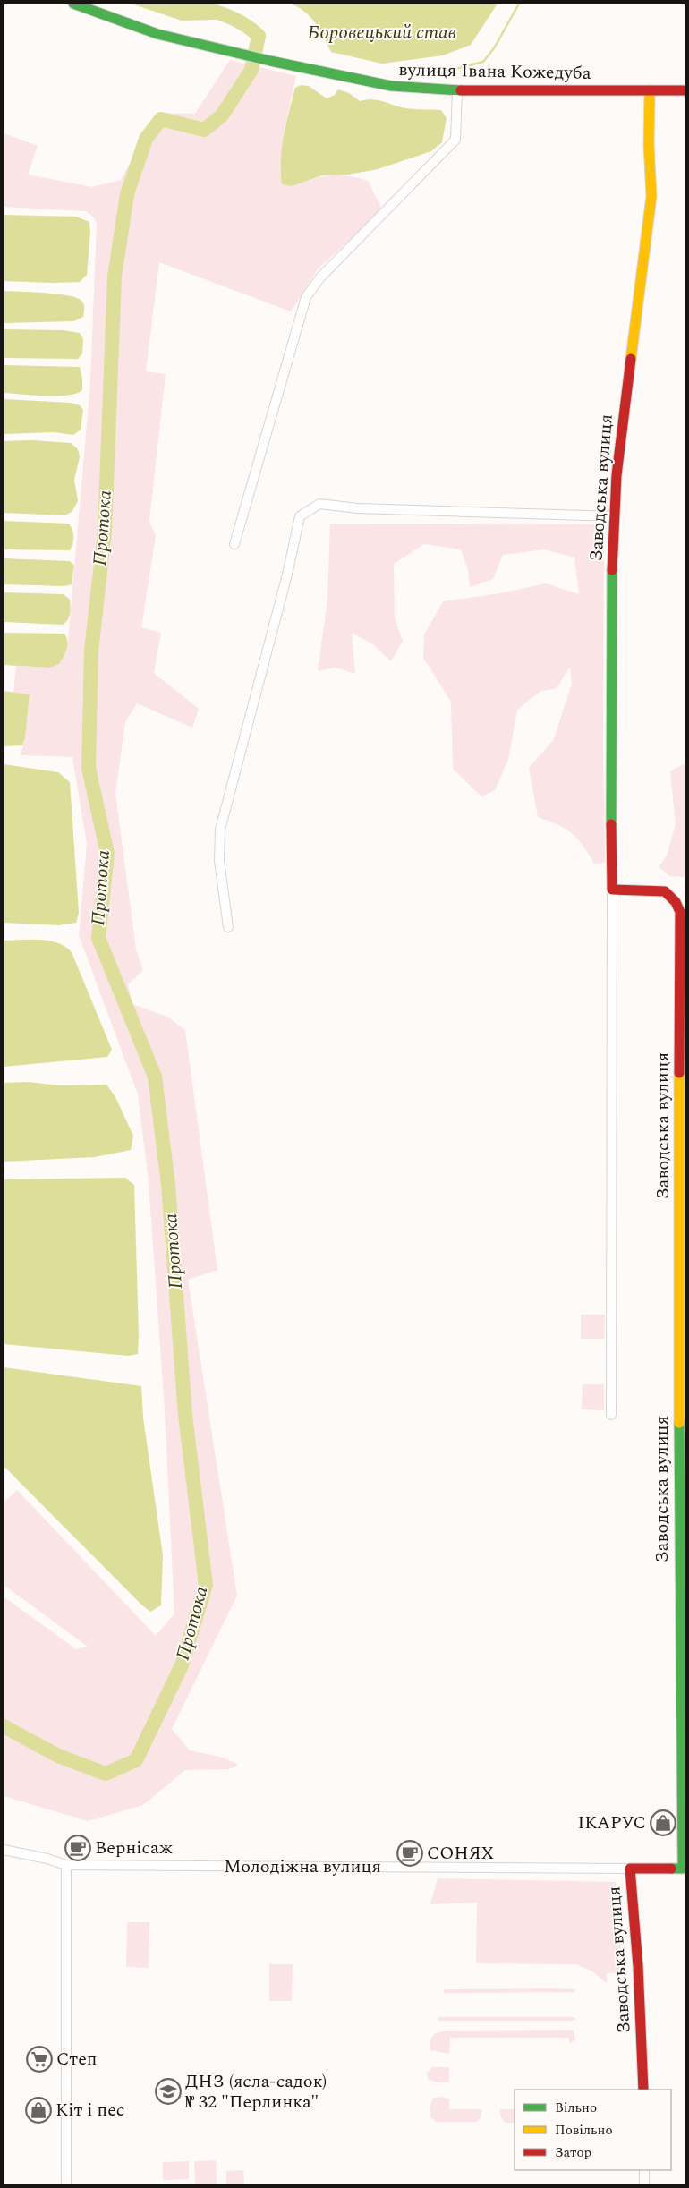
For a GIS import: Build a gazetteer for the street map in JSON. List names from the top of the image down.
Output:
{
  "streets": {
    "street": ["вулиця Івана Кожедуба", "Заводська вулиця", "Молодіжна вулиця"]
  },
  "crossings": [
    ["вулиця Івана Кожедуба", "Заводська вулиця"],
    ["Заводська вулиця", "Молодіжна вулиця"]
  ],
  "water": ["Боровецький став", "Протока"],
  "places": {
    "shop": ["ІКАРУС", "Кіт і пес"],
    "cafe": ["Вернісаж", "СОНЯХ"],
    "supermarket": ["Степ"],
    "school or university": ["ДНЗ (ясла-садок) № 32 \"Перлинка\""]
  },
  "legend": ["Вільно", "Повільно", "Затор"]
}
